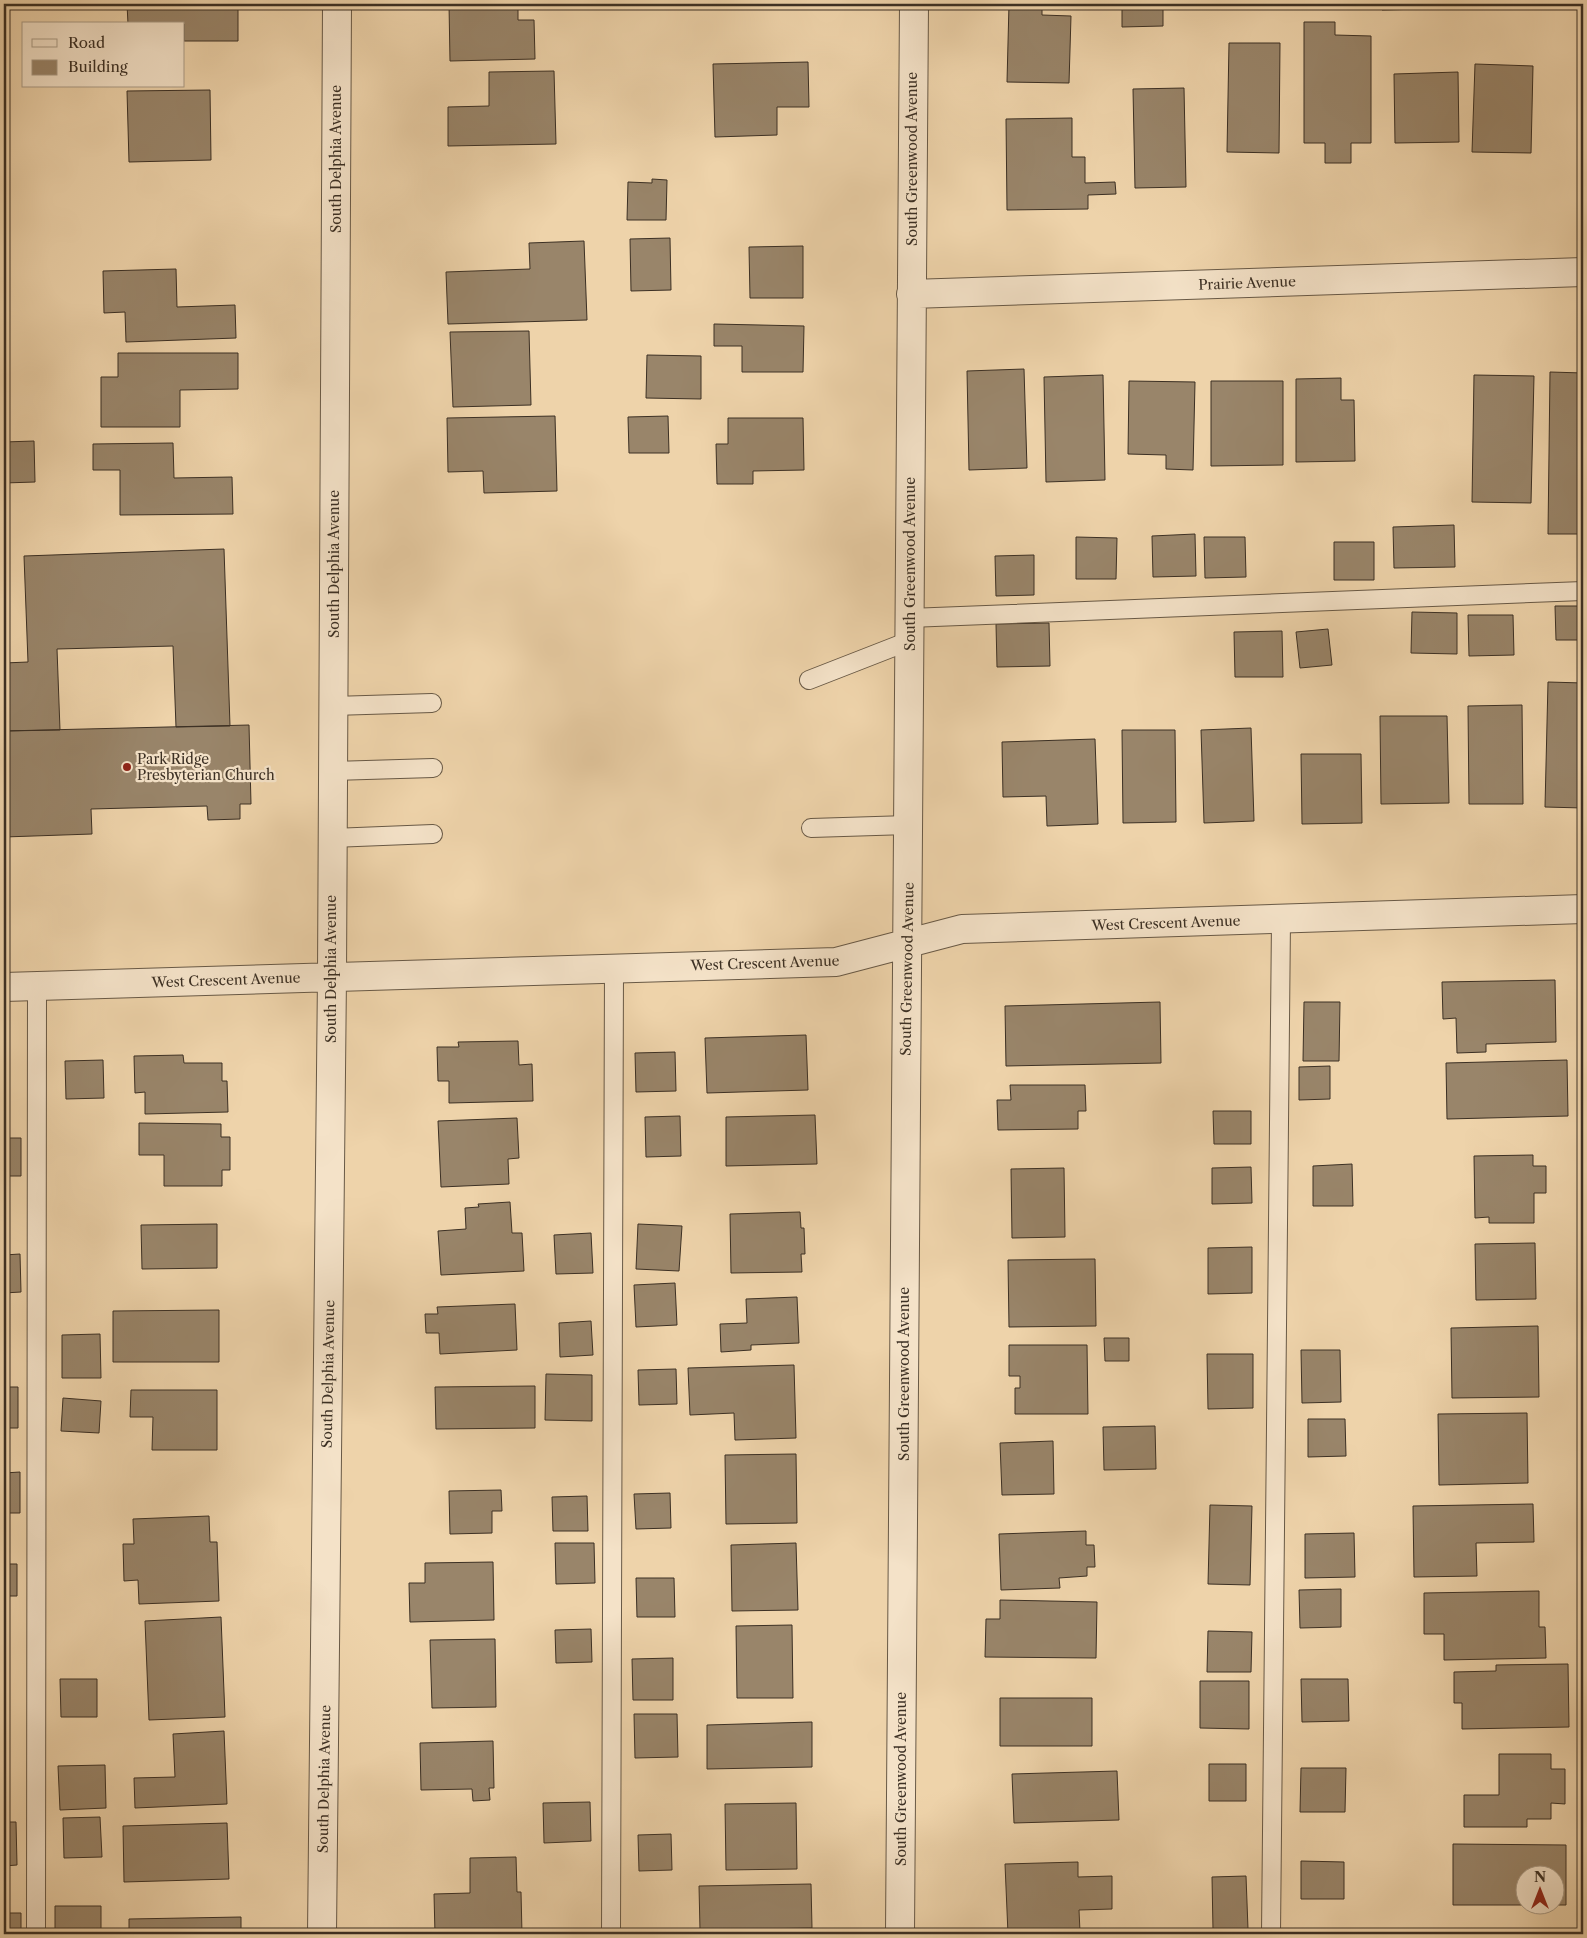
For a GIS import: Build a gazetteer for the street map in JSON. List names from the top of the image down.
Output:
{
  "streets": {
    "street": [
      "South Delphia Avenue",
      "South Greenwood Avenue",
      "Prairie Avenue",
      "West Crescent Avenue"
    ]
  },
  "crossings": [
    ["South Delphia Avenue", "West Crescent Avenue"],
    ["South Greenwood Avenue", "Prairie Avenue"],
    ["South Greenwood Avenue", "West Crescent Avenue"]
  ],
  "places": ["Park Ridge Presbyterian Church"],
  "legend": ["Road", "Building"],
  "north": "top"
}
